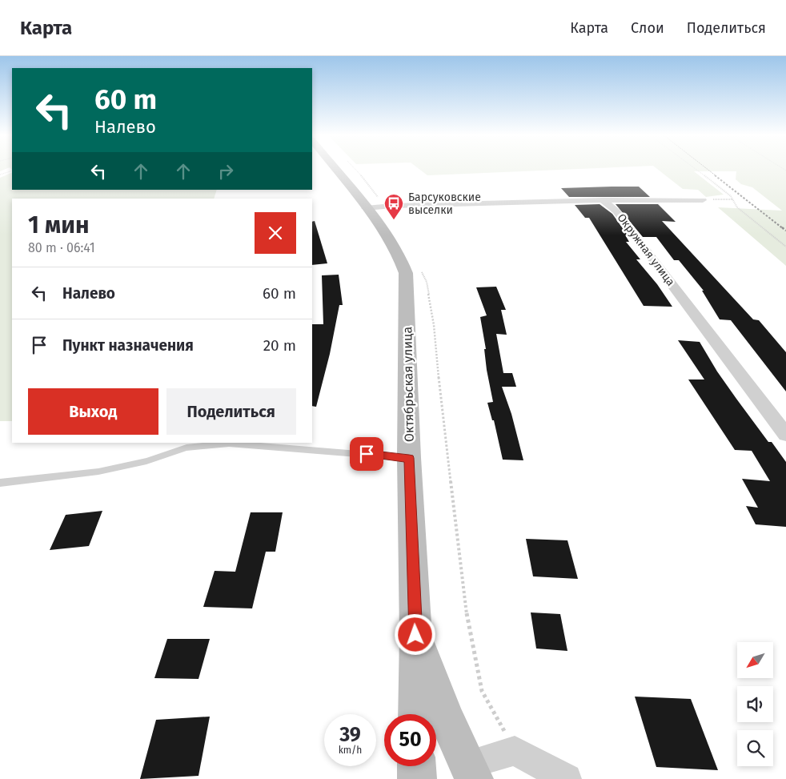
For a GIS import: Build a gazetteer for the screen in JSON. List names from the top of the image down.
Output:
{
  "streets": {
    "main road": ["Октябрьская улица"],
    "street": ["Окружная улица"]
  },
  "places": {
    "bus stop": ["Барсуковские выселки"]
  },
  "north": "bottom left",
  "page": {
    "header": "Карта",
    "nav": ["Карта", "Слои", "Поделиться"],
    "turn": ["60 m", "Налево"],
    "heading": ["1 мин", "80 m · 06:41"],
    "list": [
      {
        "name": "Налево",
        "value": "60 m"
      },
      {
        "name": "Пункт назначения",
        "value": "20 m"
      }
    ],
    "buttons": ["Выход", "Поделиться"],
    "speed": "39 km/h",
    "limit": "50"
  }
}
